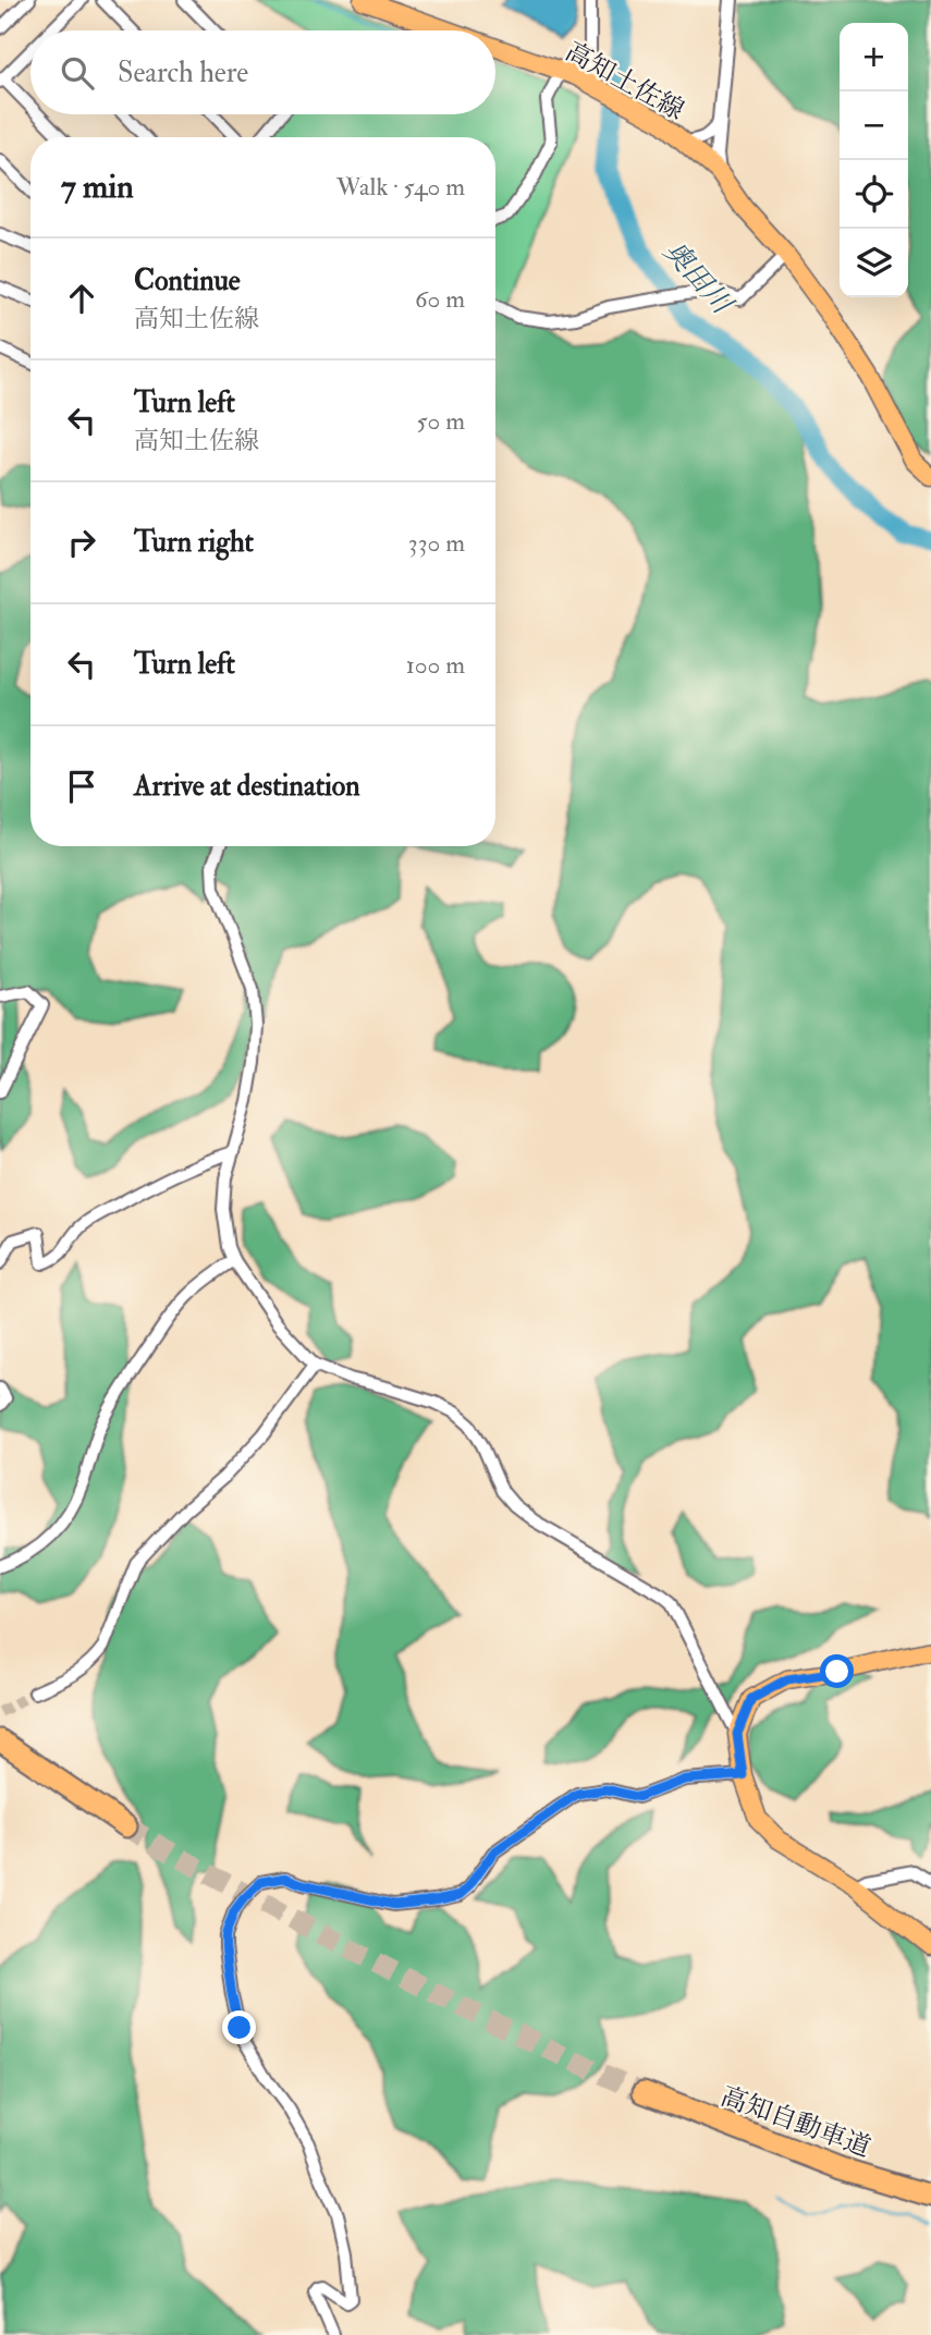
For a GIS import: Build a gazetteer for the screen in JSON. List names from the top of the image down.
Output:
{
  "streets": {
    "highway": ["高知自動車道"],
    "main road": ["高知土佐線"]
  },
  "water": ["奥田川"],
  "page": {
    "map_buttons": ["+", "−"],
    "search": "Search here",
    "heading": ["7 min", "Walk · 540 m"],
    "list": [
      ["Continue", "高知土佐線", "60 m"],
      ["Turn left", "高知土佐線", "50 m"],
      ["Turn right", "330 m"],
      ["Turn left", "100 m"],
      "Arrive at destination"
    ]
  }
}
